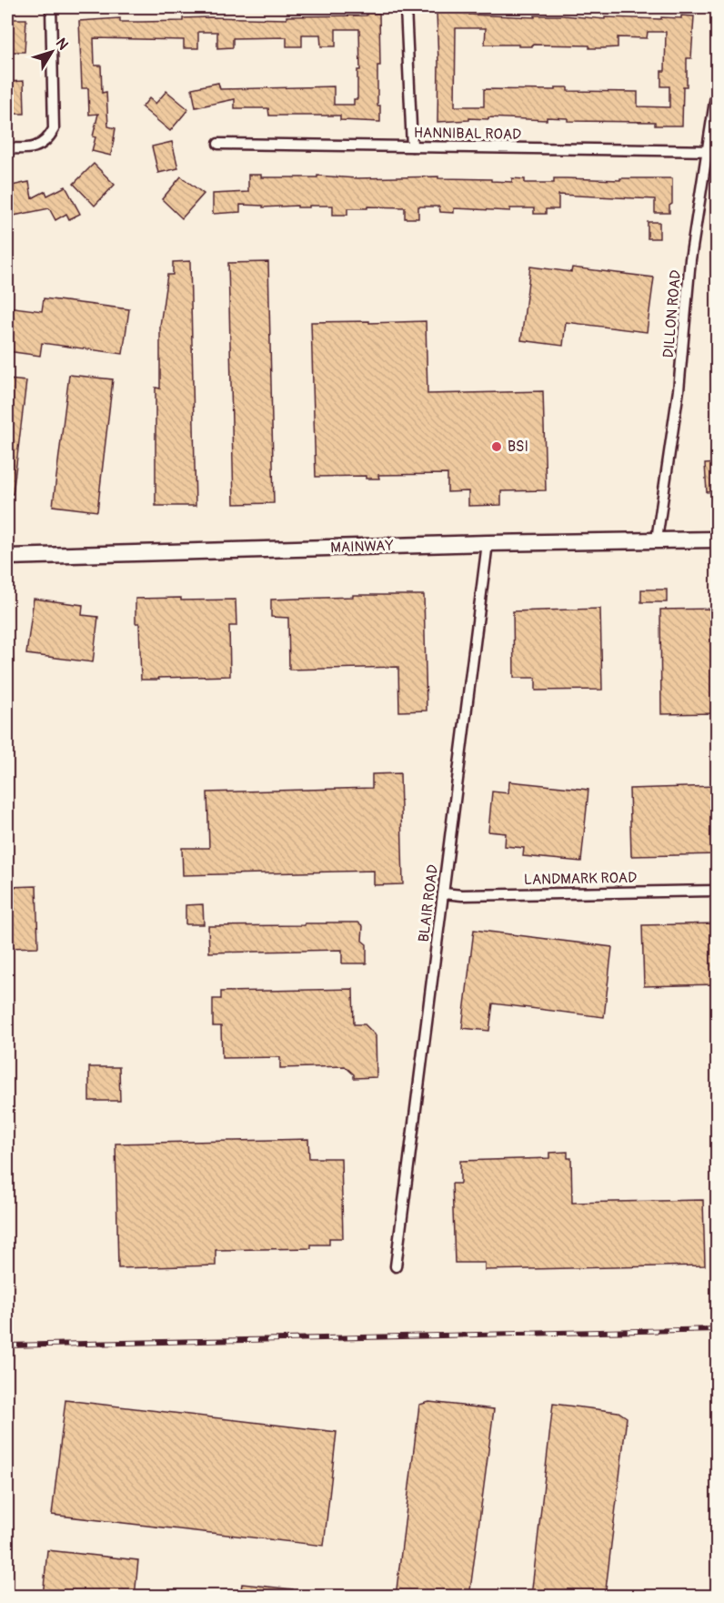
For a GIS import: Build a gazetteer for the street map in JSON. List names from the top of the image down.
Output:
{
  "streets": {
    "street": [
      "HANNIBAL ROAD",
      "DILLON ROAD",
      "MAINWAY",
      "LANDMARK ROAD",
      "BLAIR ROAD"
    ]
  },
  "crossings": [
    ["HANNIBAL ROAD", "DILLON ROAD"],
    ["DILLON ROAD", "MAINWAY"],
    ["MAINWAY", "BLAIR ROAD"],
    ["LANDMARK ROAD", "BLAIR ROAD"]
  ],
  "places": ["BSI"],
  "north": "top right"
}
